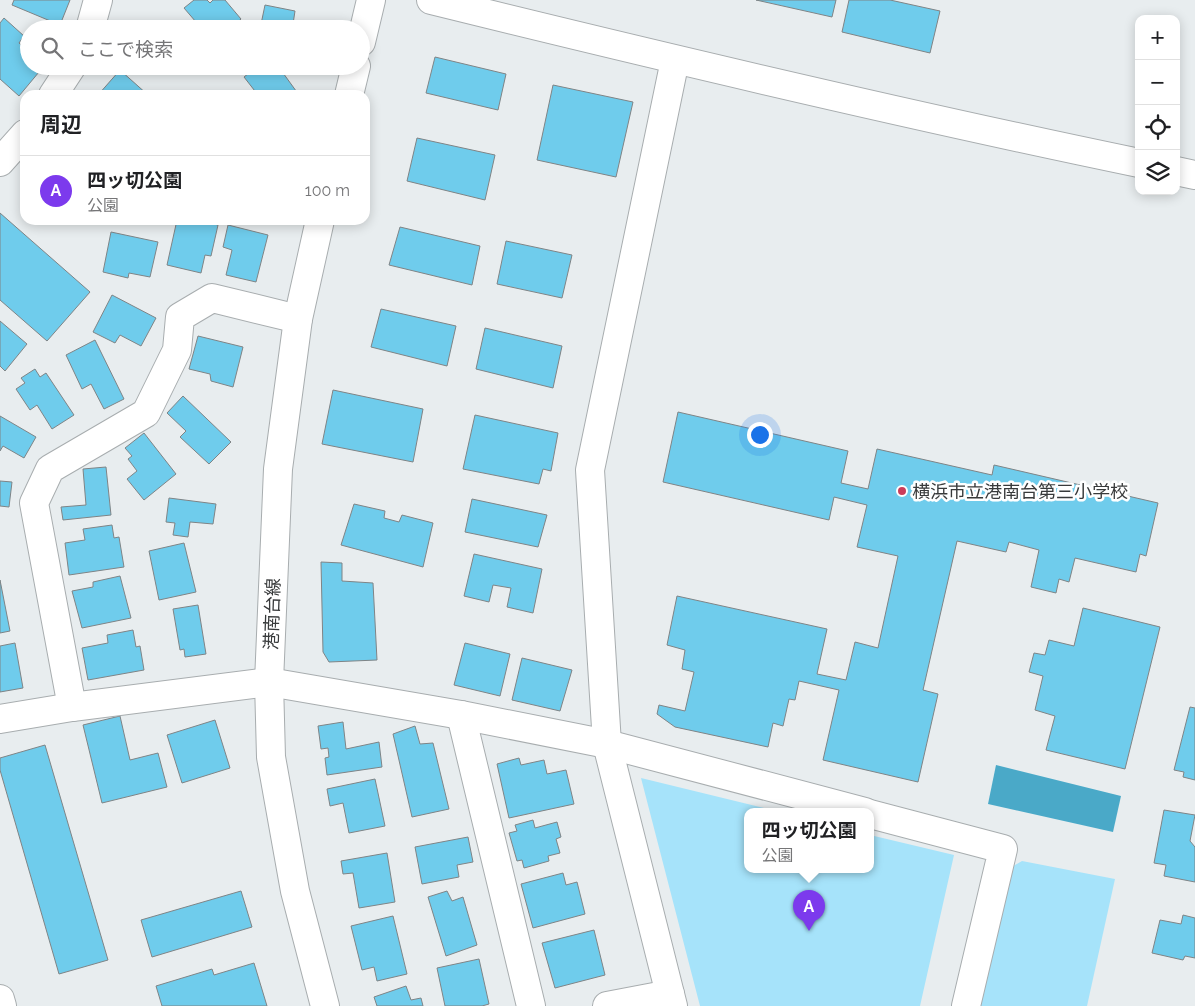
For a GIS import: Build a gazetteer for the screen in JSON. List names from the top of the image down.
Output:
{
  "streets": {
    "street": ["港南台線"]
  },
  "places": ["横浜市立港南台第三小学校"],
  "page": {
    "map_buttons": ["+", "−"],
    "search": "ここで検索",
    "heading": "周辺",
    "list": [
      {
        "mark": "A",
        "name": "四ッ切公園",
        "note": "公園",
        "value": "100 m"
      }
    ],
    "popup": ["四ッ切公園", "公園"],
    "pins": "A"
  }
}
